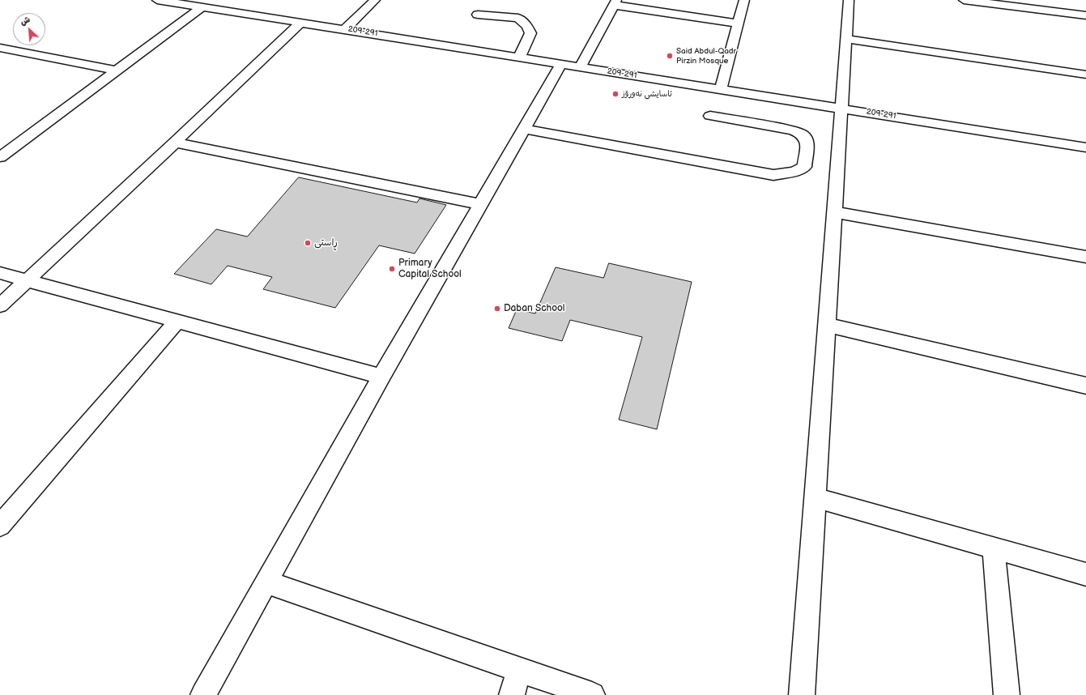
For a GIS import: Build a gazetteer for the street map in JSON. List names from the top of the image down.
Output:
{
  "streets": {
    "street": ["209-291"]
  },
  "places": [
    "Said Abdul-Qadr Pirzin Mosque",
    "ئاسایشی نەورۆز",
    "ڕاستی",
    "Primary Capital School",
    "Daban School"
  ],
  "north": "top left"
}
